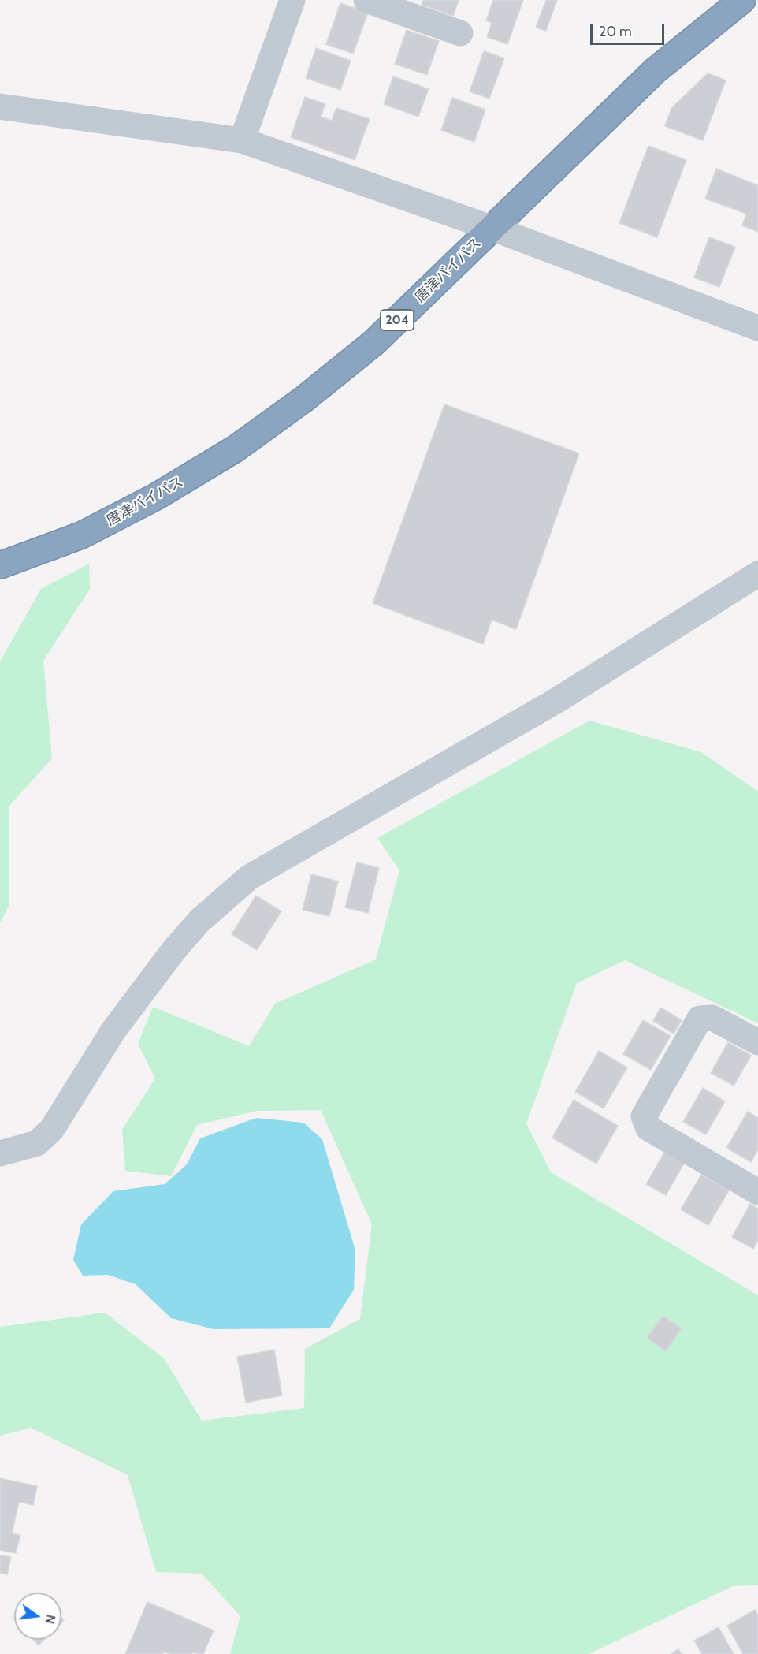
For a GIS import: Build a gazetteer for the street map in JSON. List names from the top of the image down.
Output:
{
  "streets": {
    "highway": ["唐津バイパス", "204"]
  },
  "scale_bar": "20 m",
  "north": "right"
}
